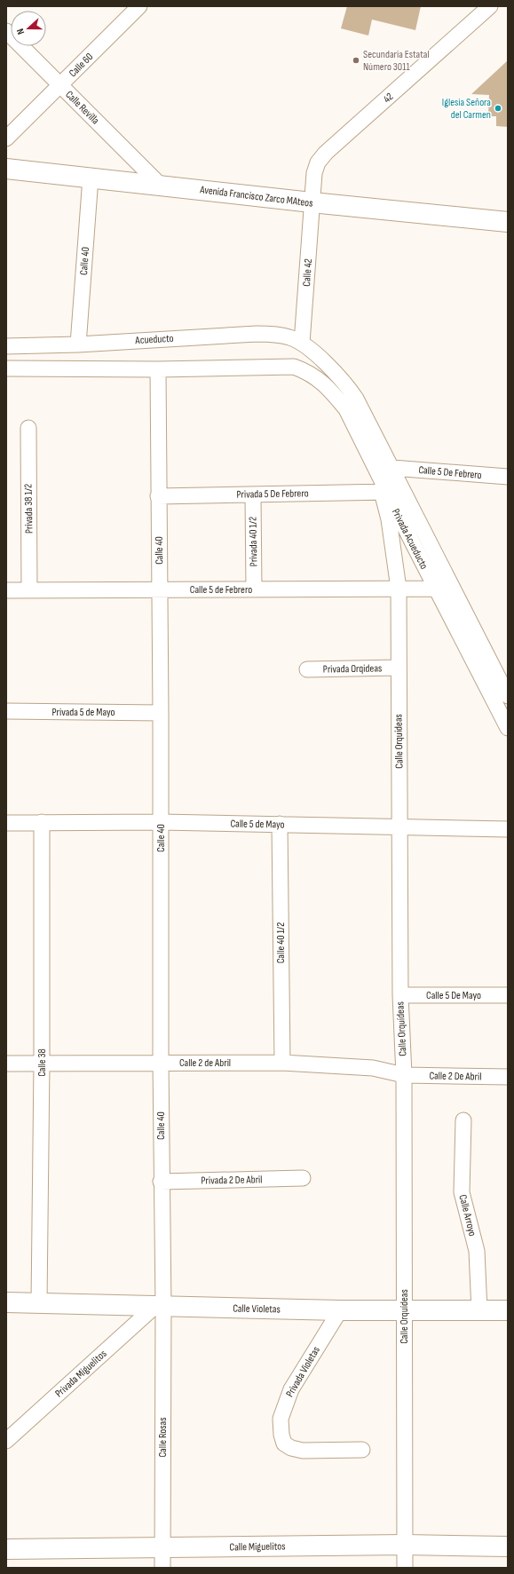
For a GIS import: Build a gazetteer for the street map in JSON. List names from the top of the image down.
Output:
{
  "streets": {
    "street": [
      "Calle 60",
      "42",
      "Calle Revilla",
      "Avenida Francisco Zarco MAteos",
      "Calle 40",
      "Calle 42",
      "Acueducto",
      "Calle 5 De Febrero",
      "Privada 5 De Febrero",
      "Privada 38 1/2",
      "Privada Acueducto",
      "Privada 40 1/2",
      "Calle 5 de Febrero",
      "Privada Orqideas",
      "Privada 5 de Mayo",
      "Calle Orquídeas",
      "Calle 5 de Mayo",
      "Calle 40 1/2",
      "Calle 5 De Mayo",
      "Calle 38",
      "Calle 2 de Abril",
      "Calle 2 De Abril",
      "Privada 2 De Abril",
      "Calle Arroyo",
      "Calle Violetas",
      "Privada Violetas",
      "Privada Miguelitos",
      "Calle Rosas",
      "Calle Miguelitos"
    ]
  },
  "crossings": [
    ["Calle 60", "Calle Revilla"],
    ["42", "Avenida Francisco Zarco MAteos"],
    ["42", "Calle 42"],
    ["Calle Revilla", "Avenida Francisco Zarco MAteos"],
    ["Avenida Francisco Zarco MAteos", "Calle 40"],
    ["Avenida Francisco Zarco MAteos", "Calle 42"],
    ["Calle 40", "Acueducto"],
    ["Calle 40", "Privada 5 De Febrero"],
    ["Calle 40", "Privada Acueducto"],
    ["Calle 40", "Calle 5 de Febrero"],
    ["Calle 40", "Privada 5 de Mayo"],
    ["Calle 40", "Calle 5 de Mayo"],
    ["Calle 40", "Calle 2 de Abril"],
    ["Calle 40", "Privada 2 De Abril"],
    ["Calle 40", "Calle Violetas"],
    ["Calle 40", "Privada Miguelitos"],
    ["Calle 40", "Calle Rosas"],
    ["Calle 42", "Acueducto"],
    ["Calle 42", "Privada Acueducto"],
    ["Acueducto", "Privada Acueducto"],
    ["Calle 5 De Febrero", "Privada Acueducto"],
    ["Privada 5 De Febrero", "Privada Acueducto"],
    ["Privada 5 De Febrero", "Privada 40 1/2"],
    ["Privada 5 De Febrero", "Calle Orquídeas"],
    ["Privada 38 1/2", "Calle 5 de Febrero"],
    ["Privada Acueducto", "Calle 5 de Febrero"],
    ["Privada Acueducto", "Calle Orquídeas"],
    ["Privada 40 1/2", "Calle 5 de Febrero"],
    ["Calle 5 de Febrero", "Calle Orquídeas"],
    ["Privada Orqideas", "Calle Orquídeas"],
    ["Calle Orquídeas", "Calle 5 de Mayo"],
    ["Calle Orquídeas", "Calle 5 De Mayo"],
    ["Calle Orquídeas", "Calle 2 de Abril"],
    ["Calle Orquídeas", "Calle 2 De Abril"],
    ["Calle Orquídeas", "Calle Violetas"],
    ["Calle Orquídeas", "Calle Miguelitos"],
    ["Calle 5 de Mayo", "Calle 40 1/2"],
    ["Calle 5 de Mayo", "Calle 38"],
    ["Calle 40 1/2", "Calle 2 de Abril"],
    ["Calle 38", "Calle 2 de Abril"],
    ["Calle 38", "Calle Violetas"],
    ["Calle 2 de Abril", "Calle 2 De Abril"],
    ["Calle Arroyo", "Calle Violetas"],
    ["Calle Violetas", "Privada Violetas"],
    ["Calle Violetas", "Privada Miguelitos"],
    ["Calle Violetas", "Calle Rosas"],
    ["Privada Miguelitos", "Calle Rosas"],
    ["Calle Rosas", "Calle Miguelitos"]
  ],
  "places": ["Secundaria Estatal Número 3011", "Iglesia Señora del Carmen"],
  "north": "left"
}
